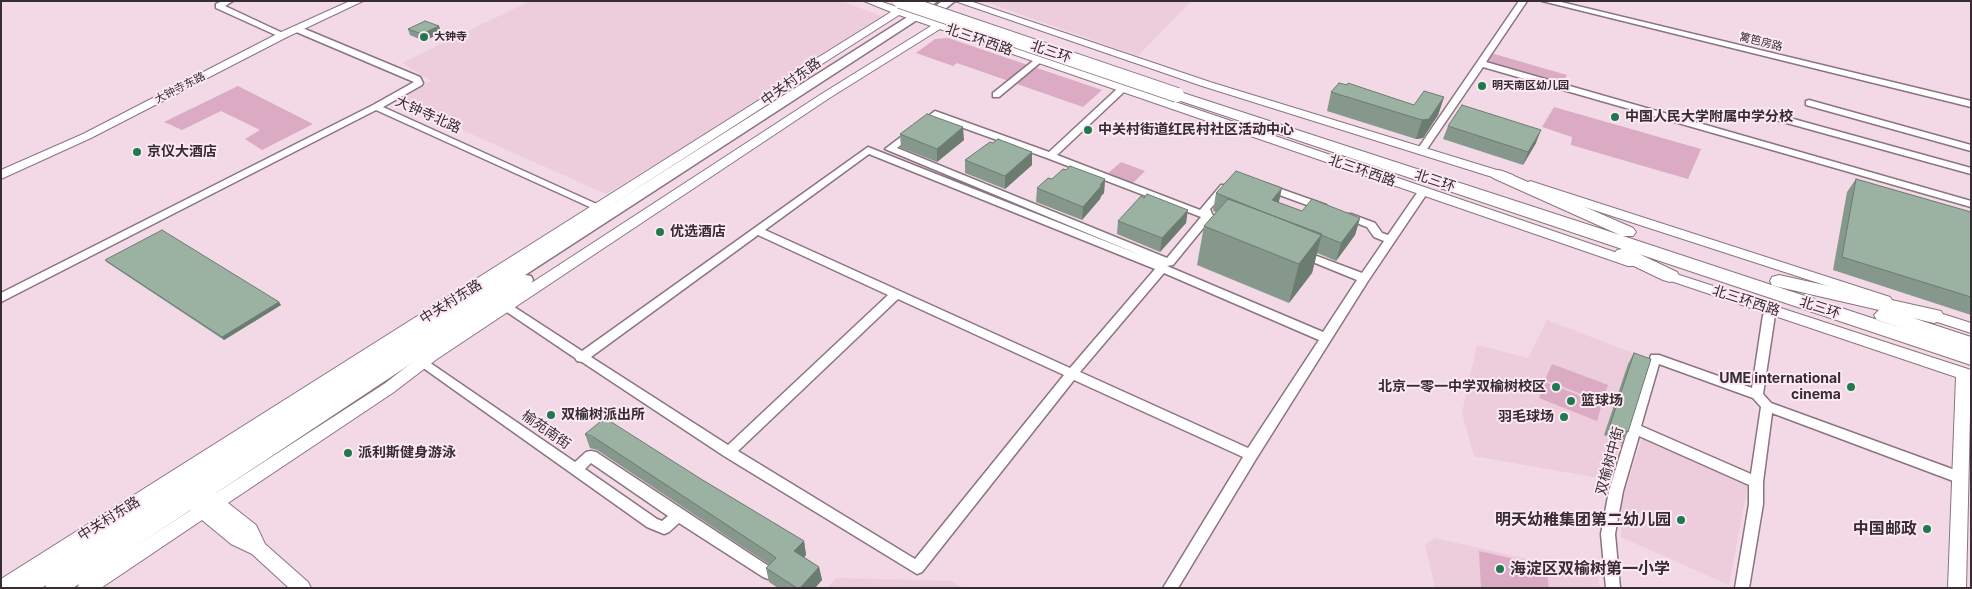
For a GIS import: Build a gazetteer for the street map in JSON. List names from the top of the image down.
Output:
{
  "streets": {
    "highway": ["北三环"],
    "main road": ["中关村东路"],
    "street": [
      "北三环西路",
      "篱笆房路",
      "大钟寺东路",
      "大钟寺北路",
      "榆苑南街",
      "双榆树中街"
    ]
  },
  "crossings": [
    ["北三环西路", "北三环"],
    ["北三环西路", "中关村东路"],
    ["北三环", "中关村东路"],
    ["中关村东路", "大钟寺北路"],
    ["中关村东路", "榆苑南街"],
    ["大钟寺东路", "大钟寺北路"]
  ],
  "places": [
    "大钟寺",
    "明天南区幼儿园",
    "中国人民大学附属中学分校",
    "中关村街道红民村社区活动中心",
    "京仪大酒店",
    "优选酒店",
    "北京一零一中学双榆树校区",
    "UME international cinema",
    "篮球场",
    "双榆树派出所",
    "羽毛球场",
    "派利斯健身游泳",
    "明天幼稚集团第二幼儿园",
    "中国邮政",
    "海淀区双榆树第一小学"
  ]
}
